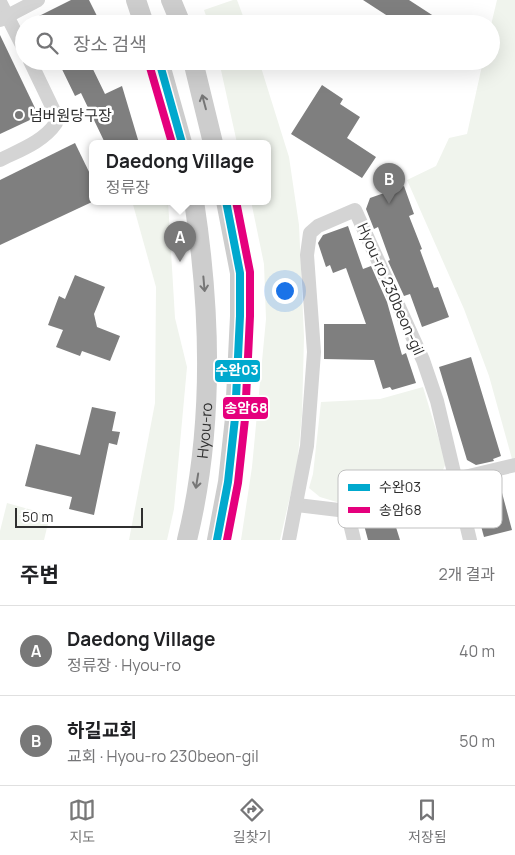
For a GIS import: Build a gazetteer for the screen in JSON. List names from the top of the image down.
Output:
{
  "streets": {
    "main road": ["Hyou-ro"],
    "street": ["Hyou-ro 230beon-gil"]
  },
  "places": ["넘버원당구장"],
  "lines": ["transit line 수완03", "transit line 송암68"],
  "legend": ["수완03", "송암68"],
  "scale_bar": "50 m",
  "page": {
    "search": "장소 검색",
    "popup": ["Daedong Village", "정류장"],
    "pins": ["B", "A"],
    "scale": "50 m",
    "heading": ["주변", "2개 결과"],
    "list": [
      {
        "mark": "A",
        "name": "Daedong Village",
        "note": "정류장 · Hyou-ro",
        "value": "40 m"
      },
      {
        "mark": "B",
        "name": "하길교회",
        "note": "교회 · Hyou-ro 230beon-gil",
        "value": "50 m"
      }
    ],
    "nav": ["지도", "길찾기", "저장됨"]
  }
}
